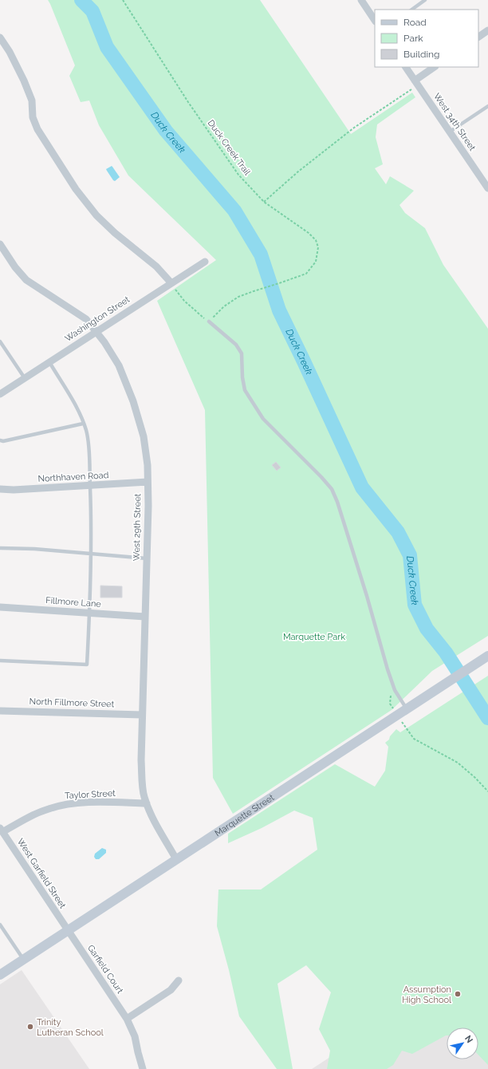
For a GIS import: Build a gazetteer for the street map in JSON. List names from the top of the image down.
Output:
{
  "streets": {
    "main road": ["Marquette Street"],
    "street": [
      "West 34th Street",
      "Washington Street",
      "Northhaven Road",
      "West 29th Street",
      "Fillmore Lane",
      "North Fillmore Street",
      "Taylor Street",
      "West Garfield Street",
      "Garfield Court"
    ],
    "path": ["Duck Creek Trail"]
  },
  "crossings": [
    ["Washington Street", "West 29th Street"],
    ["Northhaven Road", "West 29th Street"],
    ["West 29th Street", "Fillmore Lane"],
    ["West 29th Street", "North Fillmore Street"],
    ["West 29th Street", "Taylor Street"],
    ["West 29th Street", "Marquette Street"],
    ["Taylor Street", "West Garfield Street"],
    ["Marquette Street", "West Garfield Street"],
    ["Marquette Street", "Garfield Court"],
    ["West Garfield Street", "Garfield Court"]
  ],
  "water": ["Duck Creek"],
  "parks": ["Marquette Park"],
  "places": ["Assumption High School", "Trinity Lutheran School"],
  "legend": ["Road", "Park", "Building"],
  "north": "top right"
}
